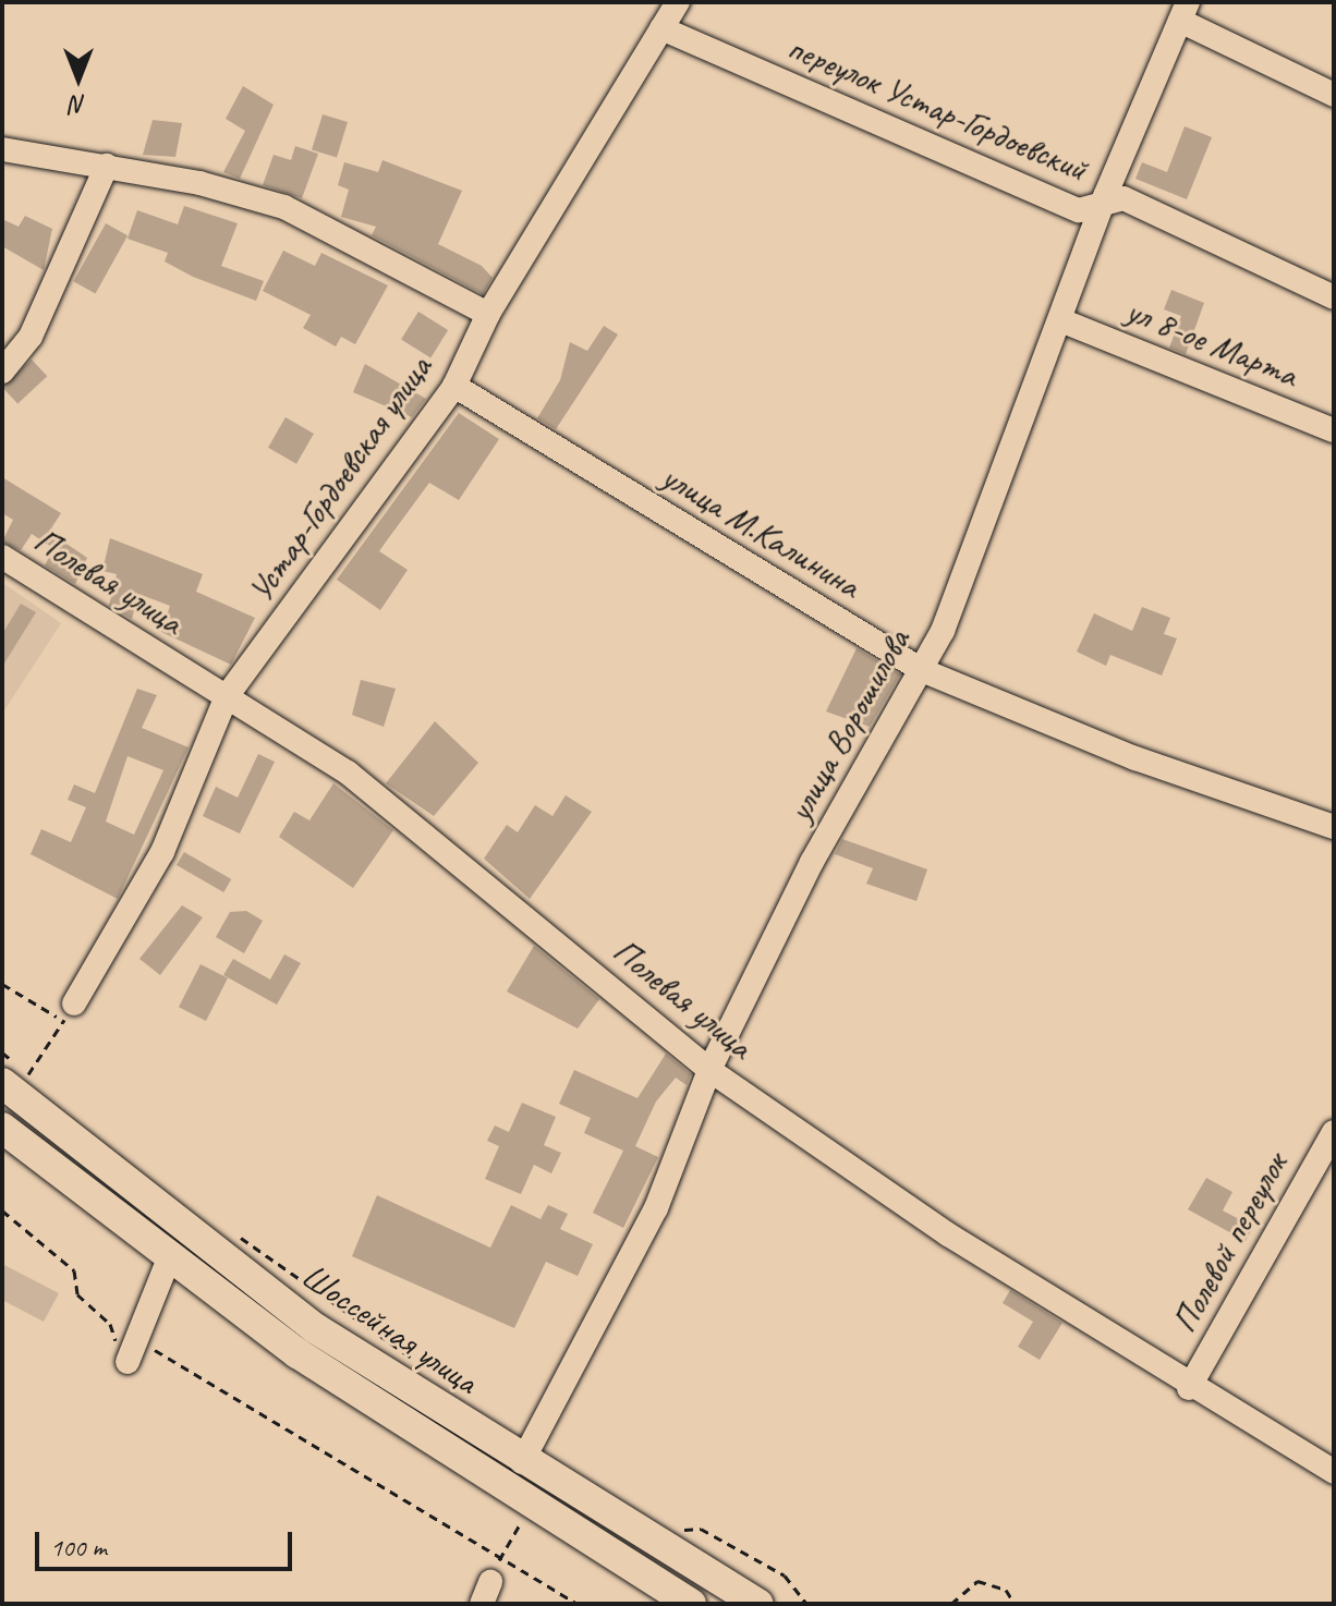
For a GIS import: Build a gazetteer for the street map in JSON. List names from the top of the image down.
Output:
{
  "streets": {
    "main road": ["Шоссейная улица"],
    "street": [
      "переулок Устар-Гордоевский",
      "ул 8-ое Марта",
      "Устар-Гордоевская улица",
      "улица М.Калинина",
      "Полевая улица",
      "улица Ворошилова",
      "Полевой переулок"
    ]
  },
  "crossings": [
    ["переулок Устар-Гордоевский", "Устар-Гордоевская улица"],
    ["переулок Устар-Гордоевский", "улица Ворошилова"],
    ["ул 8-ое Марта", "улица Ворошилова"],
    ["Устар-Гордоевская улица", "улица М.Калинина"],
    ["Устар-Гордоевская улица", "Полевая улица"],
    ["улица М.Калинина", "улица Ворошилова"],
    ["Полевая улица", "улица Ворошилова"],
    ["Полевая улица", "Полевой переулок"],
    ["улица Ворошилова", "Шоссейная улица"]
  ],
  "scale_bar": "100 m",
  "north": "bottom"
}
